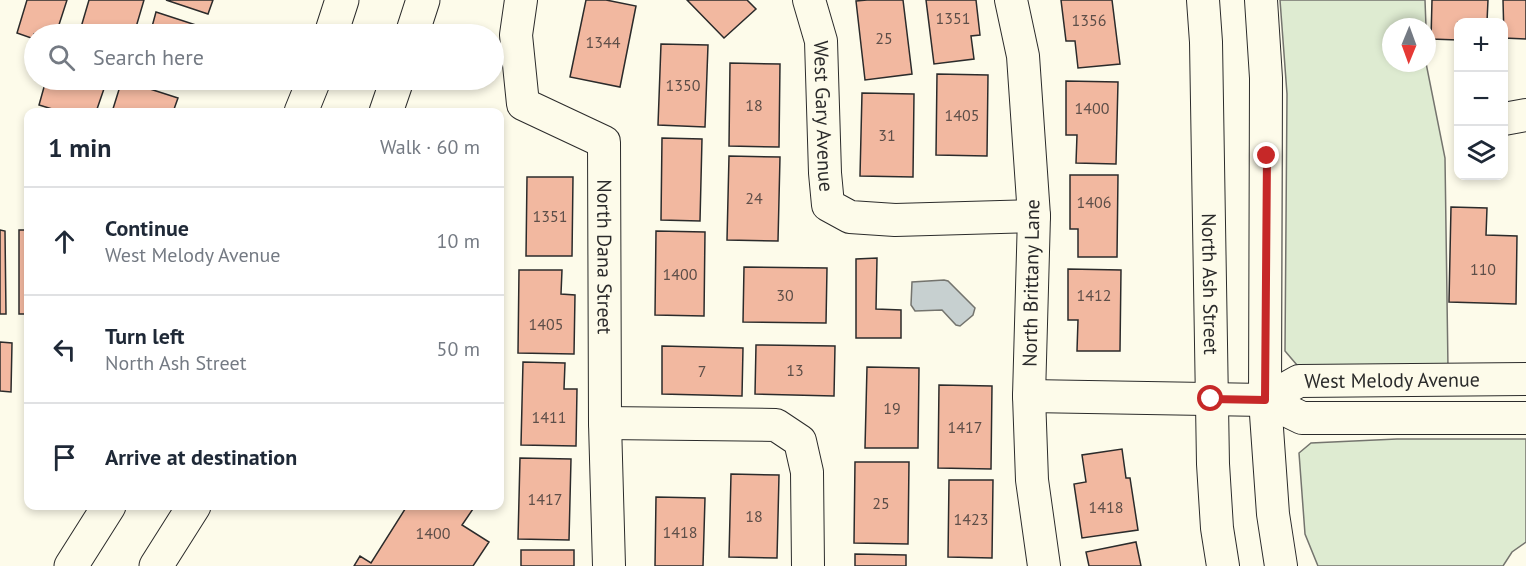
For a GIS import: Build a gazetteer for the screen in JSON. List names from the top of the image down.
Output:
{
  "streets": {
    "street": [
      "West Gary Avenue",
      "North Dana Street",
      "North Brittany Lane",
      "North Ash Street",
      "West Melody Avenue"
    ]
  },
  "crossings": [
    ["West Gary Avenue", "North Brittany Lane"],
    ["North Brittany Lane", "West Melody Avenue"],
    ["North Ash Street", "West Melody Avenue"]
  ],
  "house_numbers": [
    "1351",
    "1356",
    "25",
    "1344",
    "1350",
    "18",
    "1400",
    "1405",
    "31",
    "24",
    "1406",
    "1351",
    "110",
    "1400",
    "30",
    "1412",
    "1405",
    "13",
    "7",
    "19",
    "1411",
    "1417",
    "1417",
    "25",
    "1418",
    "18",
    "1423",
    "1418",
    "1400"
  ],
  "north": "bottom",
  "page": {
    "map_buttons": ["+", "−"],
    "search": "Search here",
    "heading": ["1 min", "Walk · 60 m"],
    "list": [
      ["Continue", "West Melody Avenue", "10 m"],
      ["Turn left", "North Ash Street", "50 m"],
      "Arrive at destination"
    ]
  }
}
